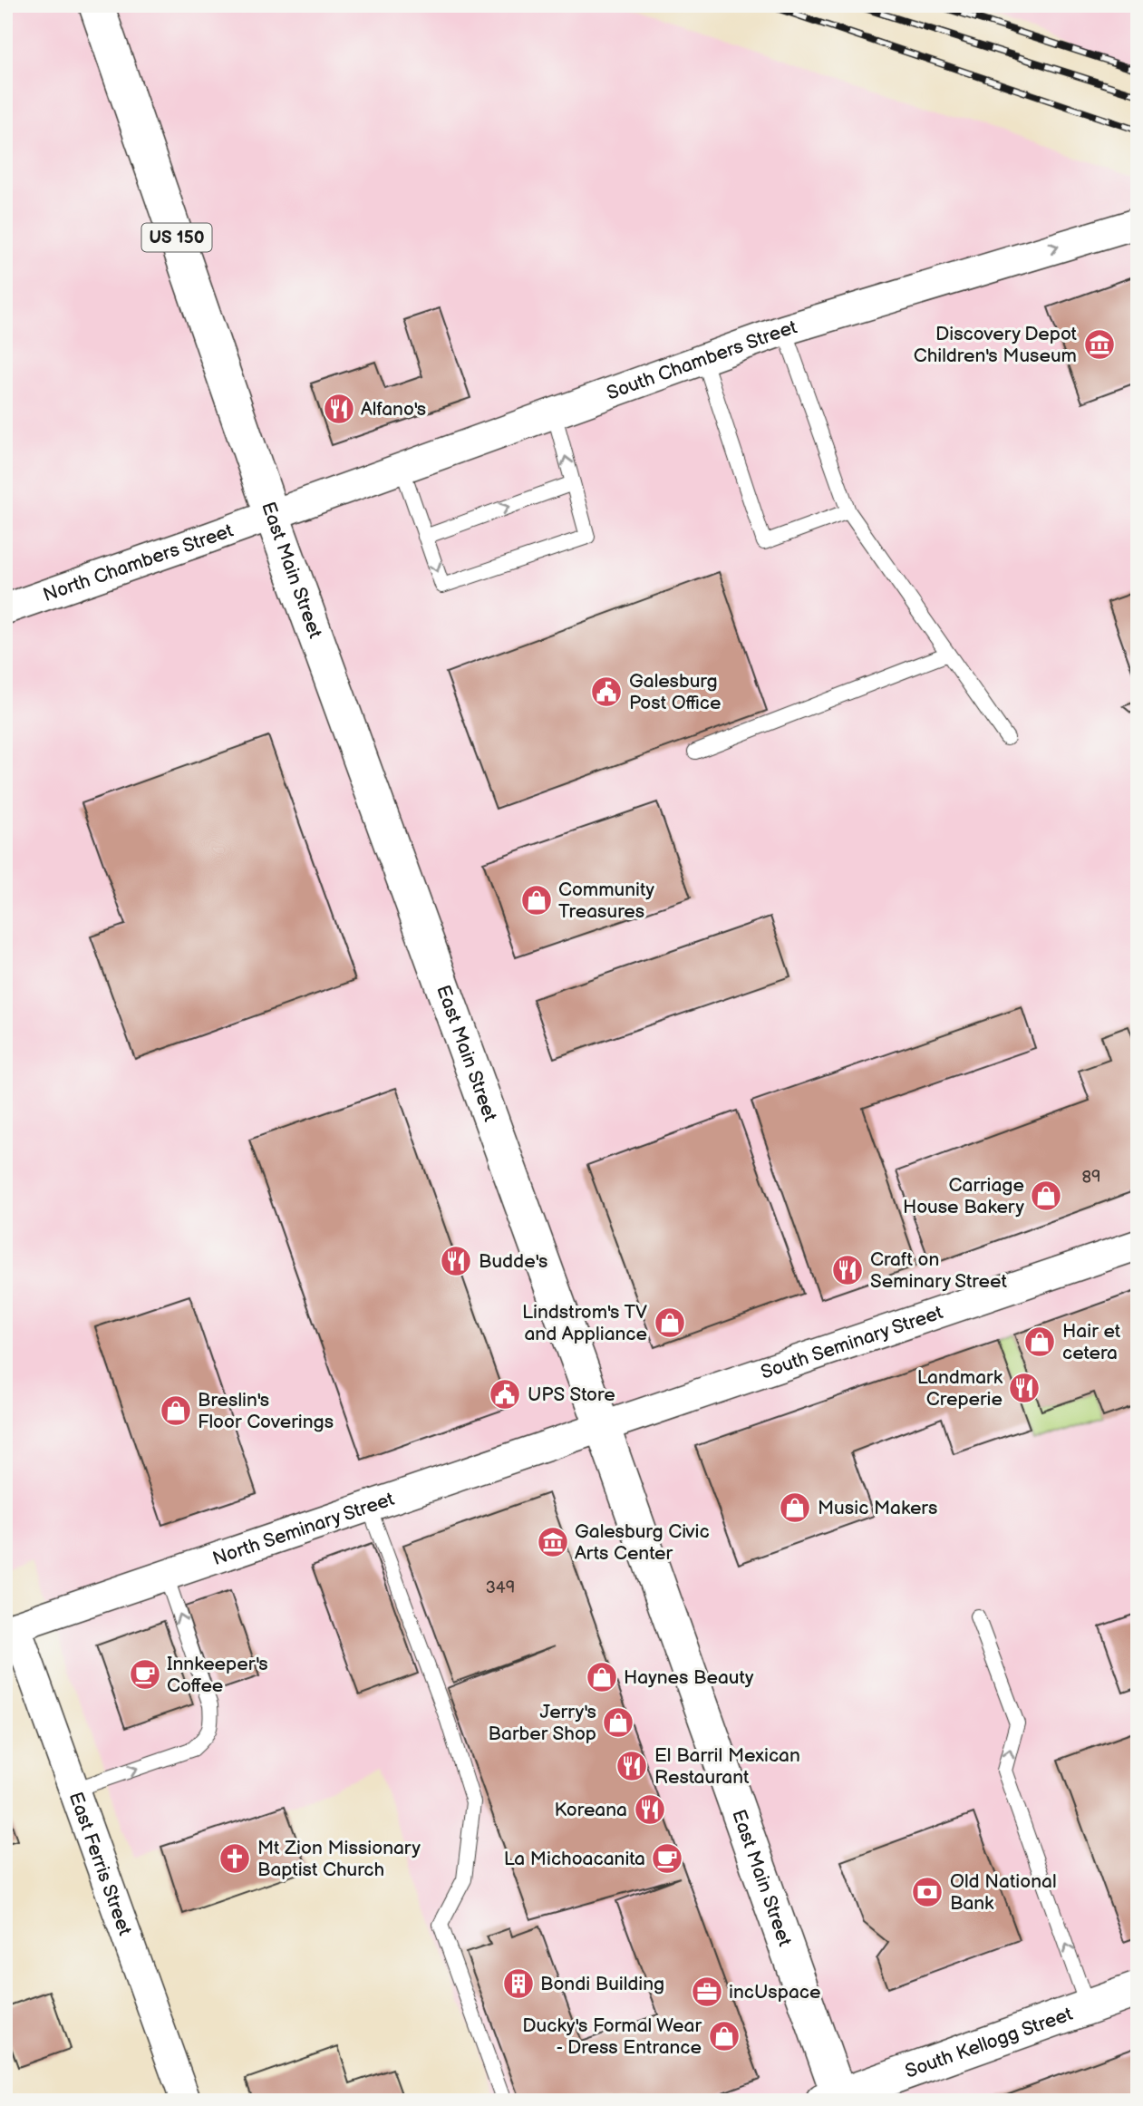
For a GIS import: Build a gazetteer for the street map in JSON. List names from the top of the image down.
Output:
{
  "streets": {
    "main road": ["US 150", "East Main Street", "South Kellogg Street"],
    "street": [
      "South Chambers Street",
      "North Chambers Street",
      "South Seminary Street",
      "North Seminary Street",
      "East Ferris Street"
    ]
  },
  "crossings": [
    ["South Chambers Street", "North Chambers Street"],
    ["South Chambers Street", "East Main Street"],
    ["North Chambers Street", "East Main Street"],
    ["East Main Street", "South Seminary Street"],
    ["East Main Street", "North Seminary Street"],
    ["East Main Street", "South Kellogg Street"],
    ["South Seminary Street", "North Seminary Street"],
    ["North Seminary Street", "East Ferris Street"]
  ],
  "one_way": ["South Chambers Street"],
  "places": {
    "museum": ["Discovery Depot Children's Museum", "Galesburg Civic Arts Center"],
    "restaurant": [
      "Alfano's",
      "Budde's",
      "Craft on Seminary Street",
      "Landmark Creperie",
      "El Barril Mexican Restaurant",
      "Koreana"
    ],
    "public building": ["Galesburg Post Office", "UPS Store"],
    "shop": [
      "Community Treasures",
      "Carriage House Bakery",
      "Lindstrom's TV and Appliance",
      "Hair et cetera",
      "Breslin's Floor Coverings",
      "Music Makers",
      "Haynes Beauty",
      "Jerry's Barber Shop",
      "Ducky's Formal Wear - Dress Entrance"
    ],
    "cafe": ["Innkeeper's Coffee", "La Michoacanita"],
    "church": ["Mt Zion Missionary Baptist Church"],
    "bank": ["Old National Bank"],
    "building": ["Bondi Building"],
    "office": ["incUspace"]
  },
  "house_numbers": ["89", "349"]
}
